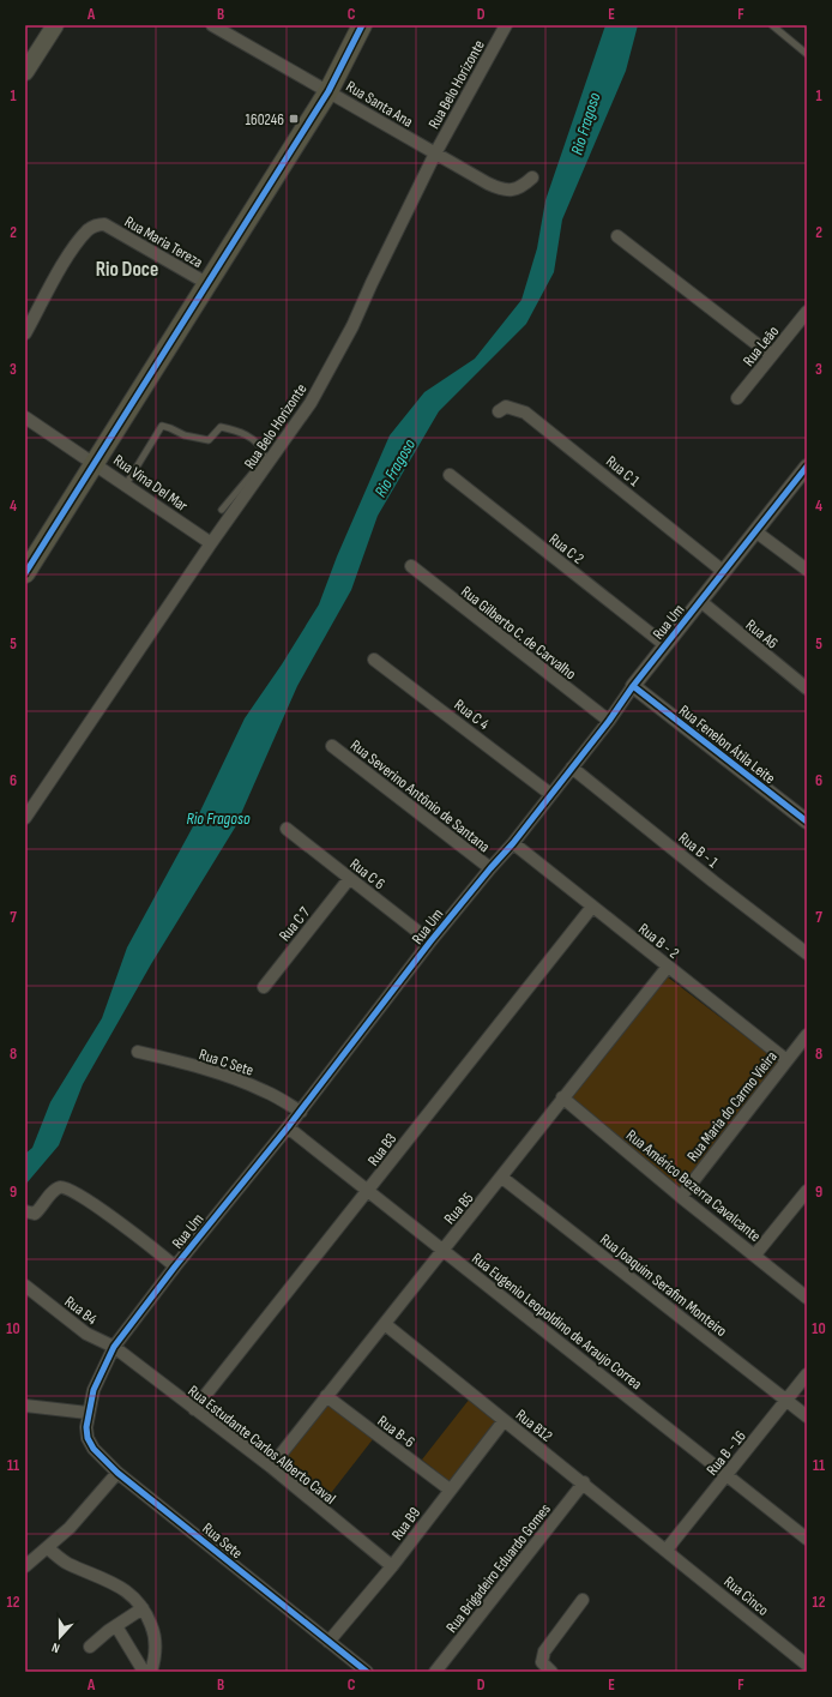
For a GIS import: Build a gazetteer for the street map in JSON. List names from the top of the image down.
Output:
{
  "streets": {
    "street": [
      "Rua Belo Horizonte",
      "Rua Santa Ana",
      "Rua Maria Tereza",
      "Rua Leão",
      "Rua C 1",
      "Rua Vina Del Mar",
      "Rua C 2",
      "Rua Um",
      "Rua Gilberto C. de Carvalho",
      "Rua A6",
      "Rua C 4",
      "Rua Fenelon Átila Leite",
      "Rua Severino Antônio de Santana",
      "Rua B - 1",
      "Rua C 6",
      "Rua C 7",
      "Rua B - 2",
      "Rua C Sete",
      "Rua Maria do Carmo Vieira",
      "Rua B3",
      "Rua Américo Bezerra Cavalcante",
      "Rua B5",
      "Rua Joaquim Serafim Monteiro",
      "Rua B4",
      "Rua Eugenio Leopoldino de Araujo Correa",
      "Rua B12",
      "Rua B-6",
      "Rua Estudante Carlos Alberto Caval",
      "Rua B - 16",
      "Rua B9",
      "Rua Sete",
      "Rua Brigadeiro Eduardo Gomes",
      "Rua Cinco"
    ]
  },
  "crossings": [
    ["Rua Belo Horizonte", "Rua Santa Ana"],
    ["Rua Belo Horizonte", "Rua Vina Del Mar"],
    ["Rua C 1", "Rua Um"],
    ["Rua C 2", "Rua Um"],
    ["Rua Um", "Rua Gilberto C. de Carvalho"],
    ["Rua Um", "Rua A6"],
    ["Rua Um", "Rua C 4"],
    ["Rua Um", "Rua Fenelon Átila Leite"],
    ["Rua Um", "Rua Severino Antônio de Santana"],
    ["Rua Um", "Rua B - 1"],
    ["Rua Um", "Rua C 6"],
    ["Rua Um", "Rua B - 2"],
    ["Rua Um", "Rua C Sete"],
    ["Rua Um", "Rua B4"],
    ["Rua Um", "Rua Eugenio Leopoldino de Araujo Correa"],
    ["Rua Um", "Rua Estudante Carlos Alberto Caval"],
    ["Rua Um", "Rua Sete"],
    ["Rua C 6", "Rua C 7"],
    ["Rua B - 2", "Rua Maria do Carmo Vieira"],
    ["Rua B - 2", "Rua B3"],
    ["Rua B - 2", "Rua B5"],
    ["Rua Maria do Carmo Vieira", "Rua Américo Bezerra Cavalcante"],
    ["Rua B3", "Rua Eugenio Leopoldino de Araujo Correa"],
    ["Rua B3", "Rua Estudante Carlos Alberto Caval"],
    ["Rua Américo Bezerra Cavalcante", "Rua B5"],
    ["Rua B5", "Rua Joaquim Serafim Monteiro"],
    ["Rua B5", "Rua Eugenio Leopoldino de Araujo Correa"],
    ["Rua B5", "Rua B12"],
    ["Rua B5", "Rua B-6"],
    ["Rua B5", "Rua Estudante Carlos Alberto Caval"],
    ["Rua Joaquim Serafim Monteiro", "Rua B - 16"],
    ["Rua B4", "Rua Estudante Carlos Alberto Caval"],
    ["Rua Eugenio Leopoldino de Araujo Correa", "Rua B - 16"],
    ["Rua B12", "Rua B - 16"],
    ["Rua B12", "Rua B9"],
    ["Rua B12", "Rua Brigadeiro Eduardo Gomes"],
    ["Rua B12", "Rua Cinco"],
    ["Rua B-6", "Rua B9"],
    ["Rua Estudante Carlos Alberto Caval", "Rua B9"],
    ["Rua B - 16", "Rua Cinco"],
    ["Rua B9", "Rua Sete"]
  ],
  "districts": ["Rio Doce"],
  "water": ["Rio Fragoso"],
  "places": {
    "transit": ["160246"]
  },
  "north": "bottom",
  "grid": {
    "columns": [
      "A",
      "B",
      "C",
      "D",
      "E",
      "F"
    ],
    "rows": [
      "1",
      "2",
      "3",
      "4",
      "5",
      "6",
      "7",
      "8",
      "9",
      "10",
      "11",
      "12"
    ]
  }
}
